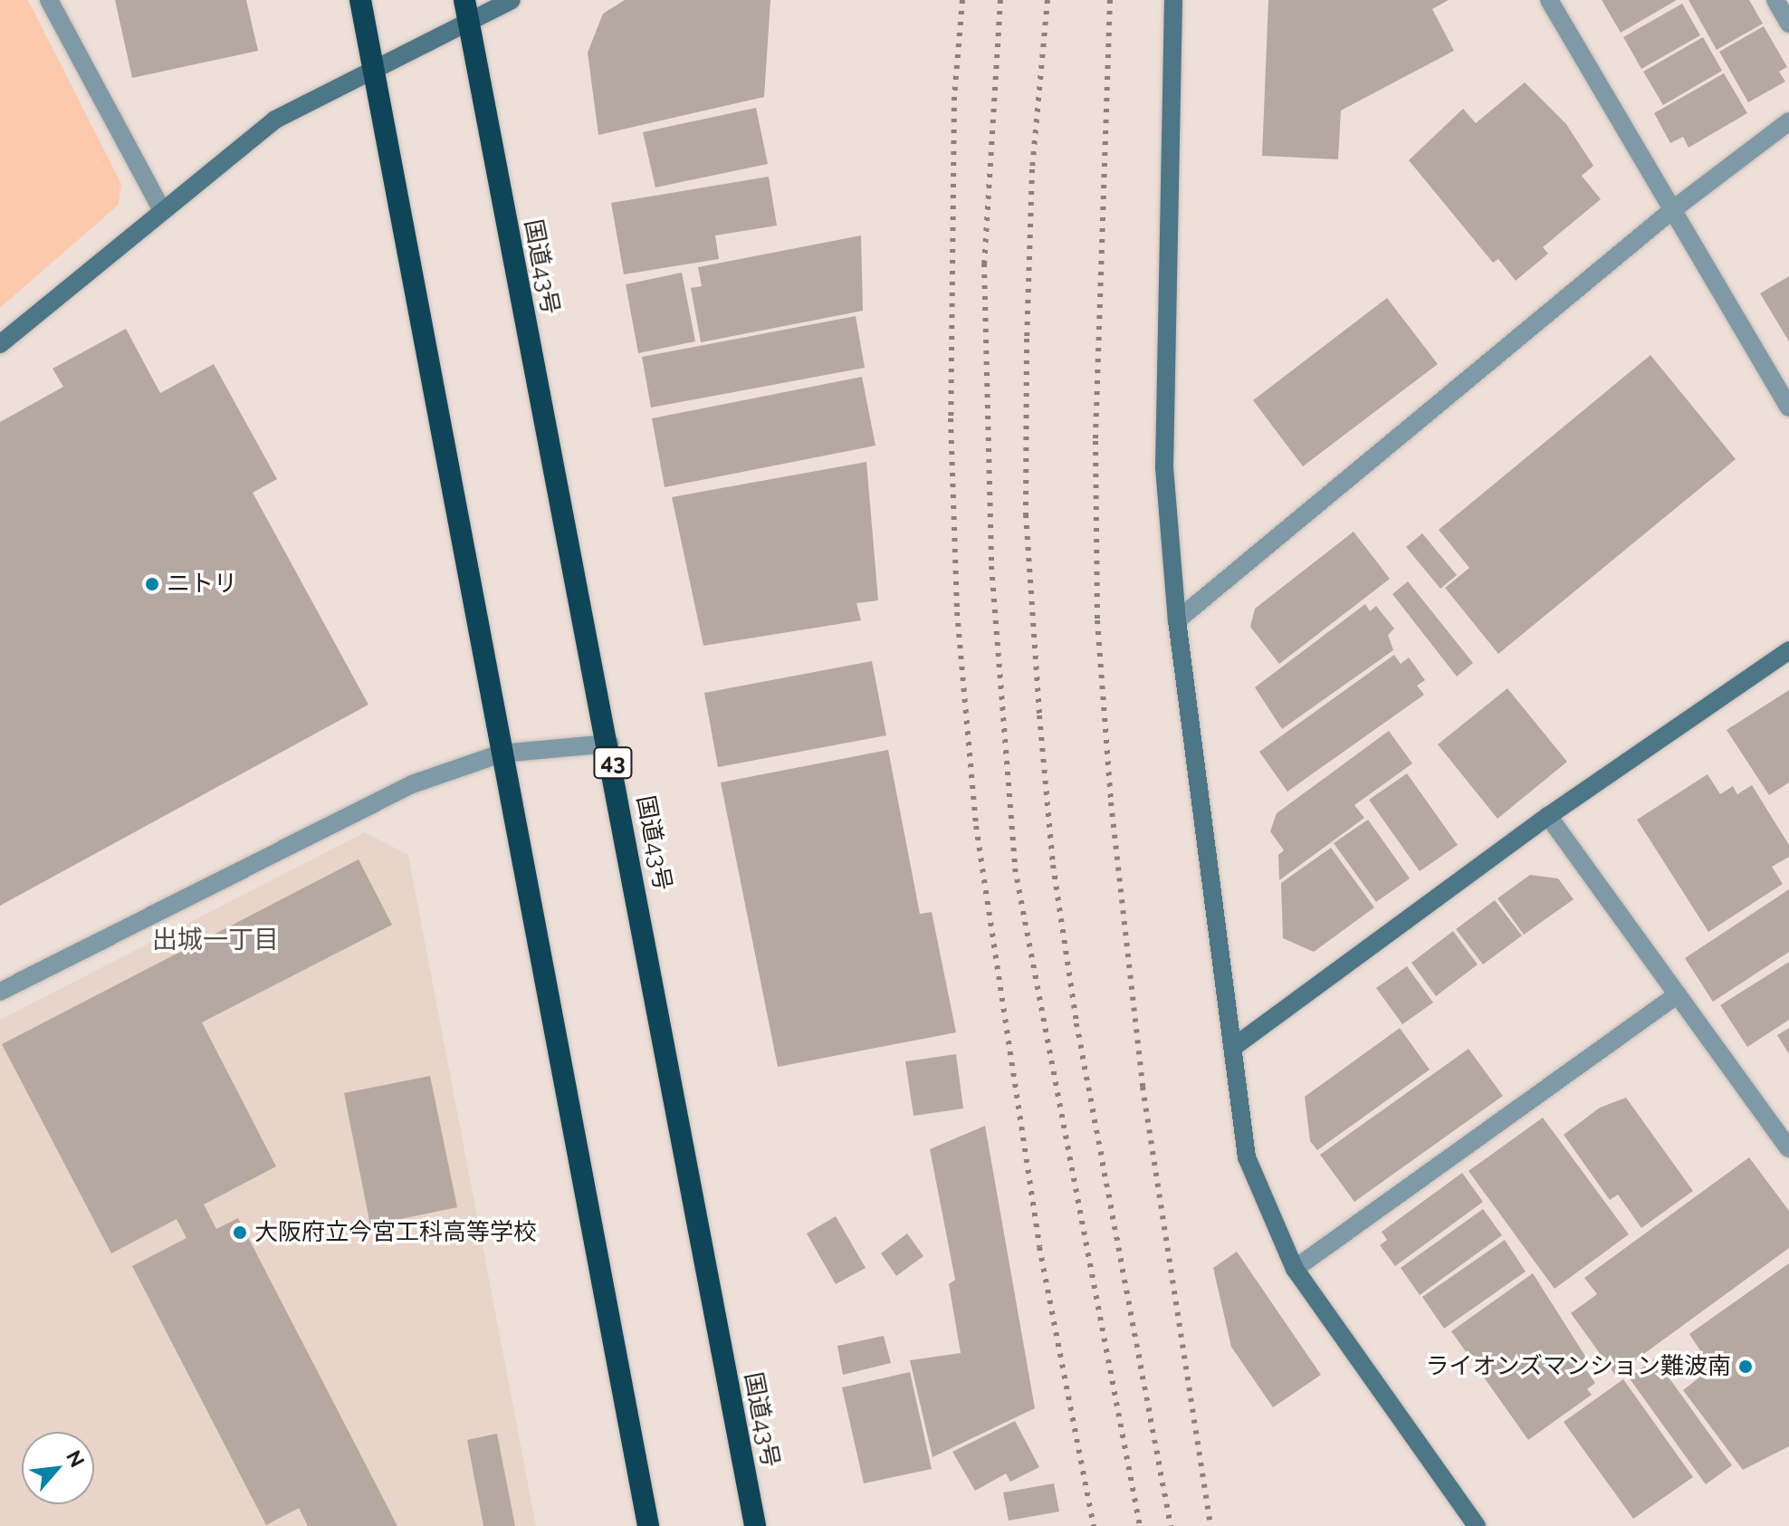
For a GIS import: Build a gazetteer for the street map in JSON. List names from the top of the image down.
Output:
{
  "streets": {
    "highway": ["国道43号", "43"]
  },
  "districts": ["出城一丁目"],
  "places": ["ニトリ", "大阪府立今宮工科高等学校", "ライオンズマンション難波南"],
  "north": "top right"
}
